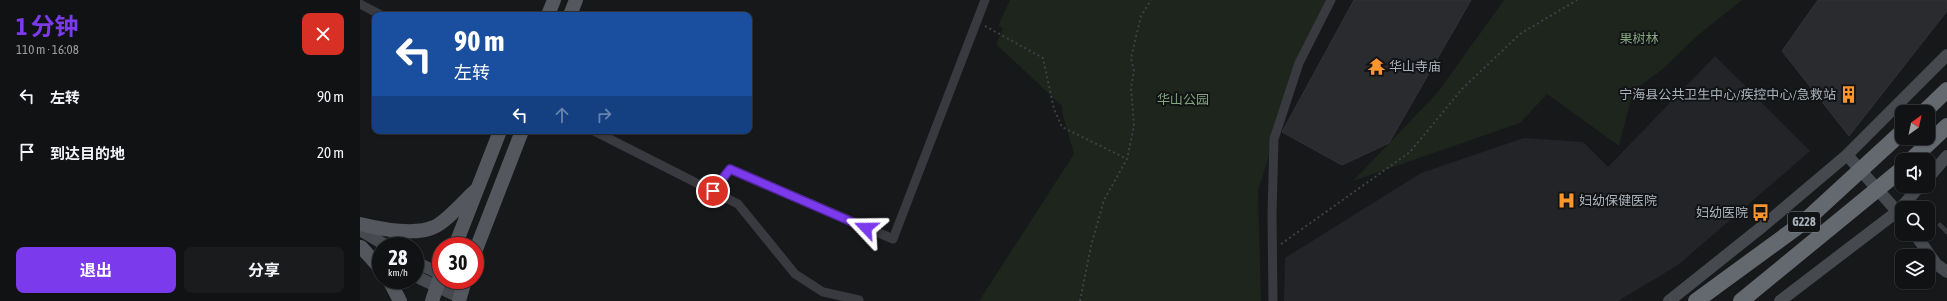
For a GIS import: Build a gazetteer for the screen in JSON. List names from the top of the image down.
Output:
{
  "streets": {
    "highway": ["G228"]
  },
  "parks": ["果树林", "华山公园"],
  "places": {
    "temple": ["华山寺庙"],
    "building": ["宁海县公共卫生中心/疾控中心/急救站"],
    "hospital": ["妇幼保健医院"],
    "bus stop": ["妇幼医院"]
  },
  "north": "top right",
  "page": {
    "heading": ["1 分钟", "110 m · 16:08"],
    "turn": ["90 m", "左转"],
    "list": [
      {
        "name": "左转",
        "value": "90 m"
      },
      {
        "name": "到达目的地",
        "value": "20 m"
      }
    ],
    "speed": "28 km/h",
    "limit": "30",
    "buttons": ["退出", "分享"]
  }
}
